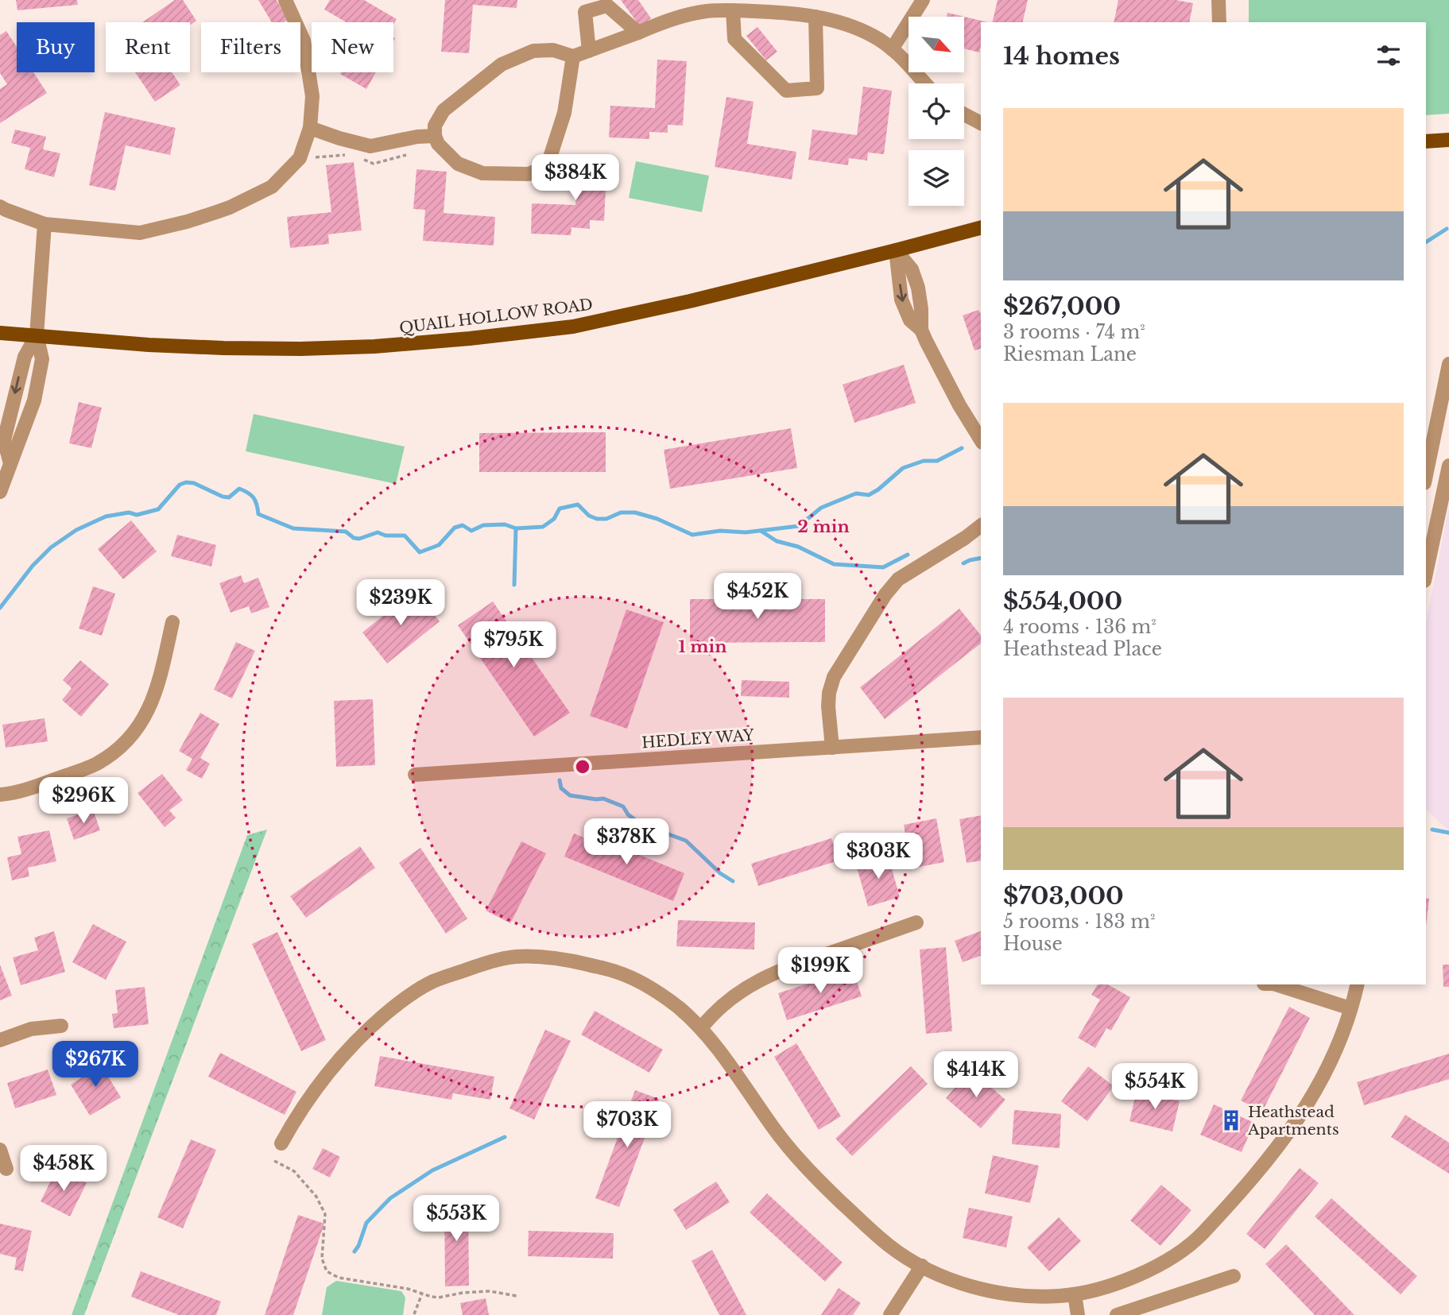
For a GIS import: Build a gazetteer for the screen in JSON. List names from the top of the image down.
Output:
{
  "streets": {
    "main road": ["QUAIL HOLLOW ROAD"],
    "street": ["HEDLEY WAY"]
  },
  "places": {
    "building": ["Heathstead Apartments"]
  },
  "north": "bottom right",
  "page": {
    "chip": [
      "Buy",
      "Rent",
      "Filters",
      "New"
    ],
    "heading": "14 homes",
    "list": [
      {
        "name": "$267,000",
        "note": "3 rooms · 74 m² · Riesman Lane"
      },
      {
        "name": "$554,000",
        "note": "4 rooms · 136 m² · Heathstead Place"
      },
      {
        "name": "$703,000",
        "note": "5 rooms · 183 m² · House"
      }
    ],
    "price": [
      "$384K",
      "$452K",
      "$239K",
      "$795K",
      "$296K",
      "$378K",
      "$303K",
      "$199K",
      "$267K",
      "$414K",
      "$554K",
      "$703K",
      "$458K",
      "$553K"
    ]
  },
  "rings": ["2 min", "1 min"]
}
